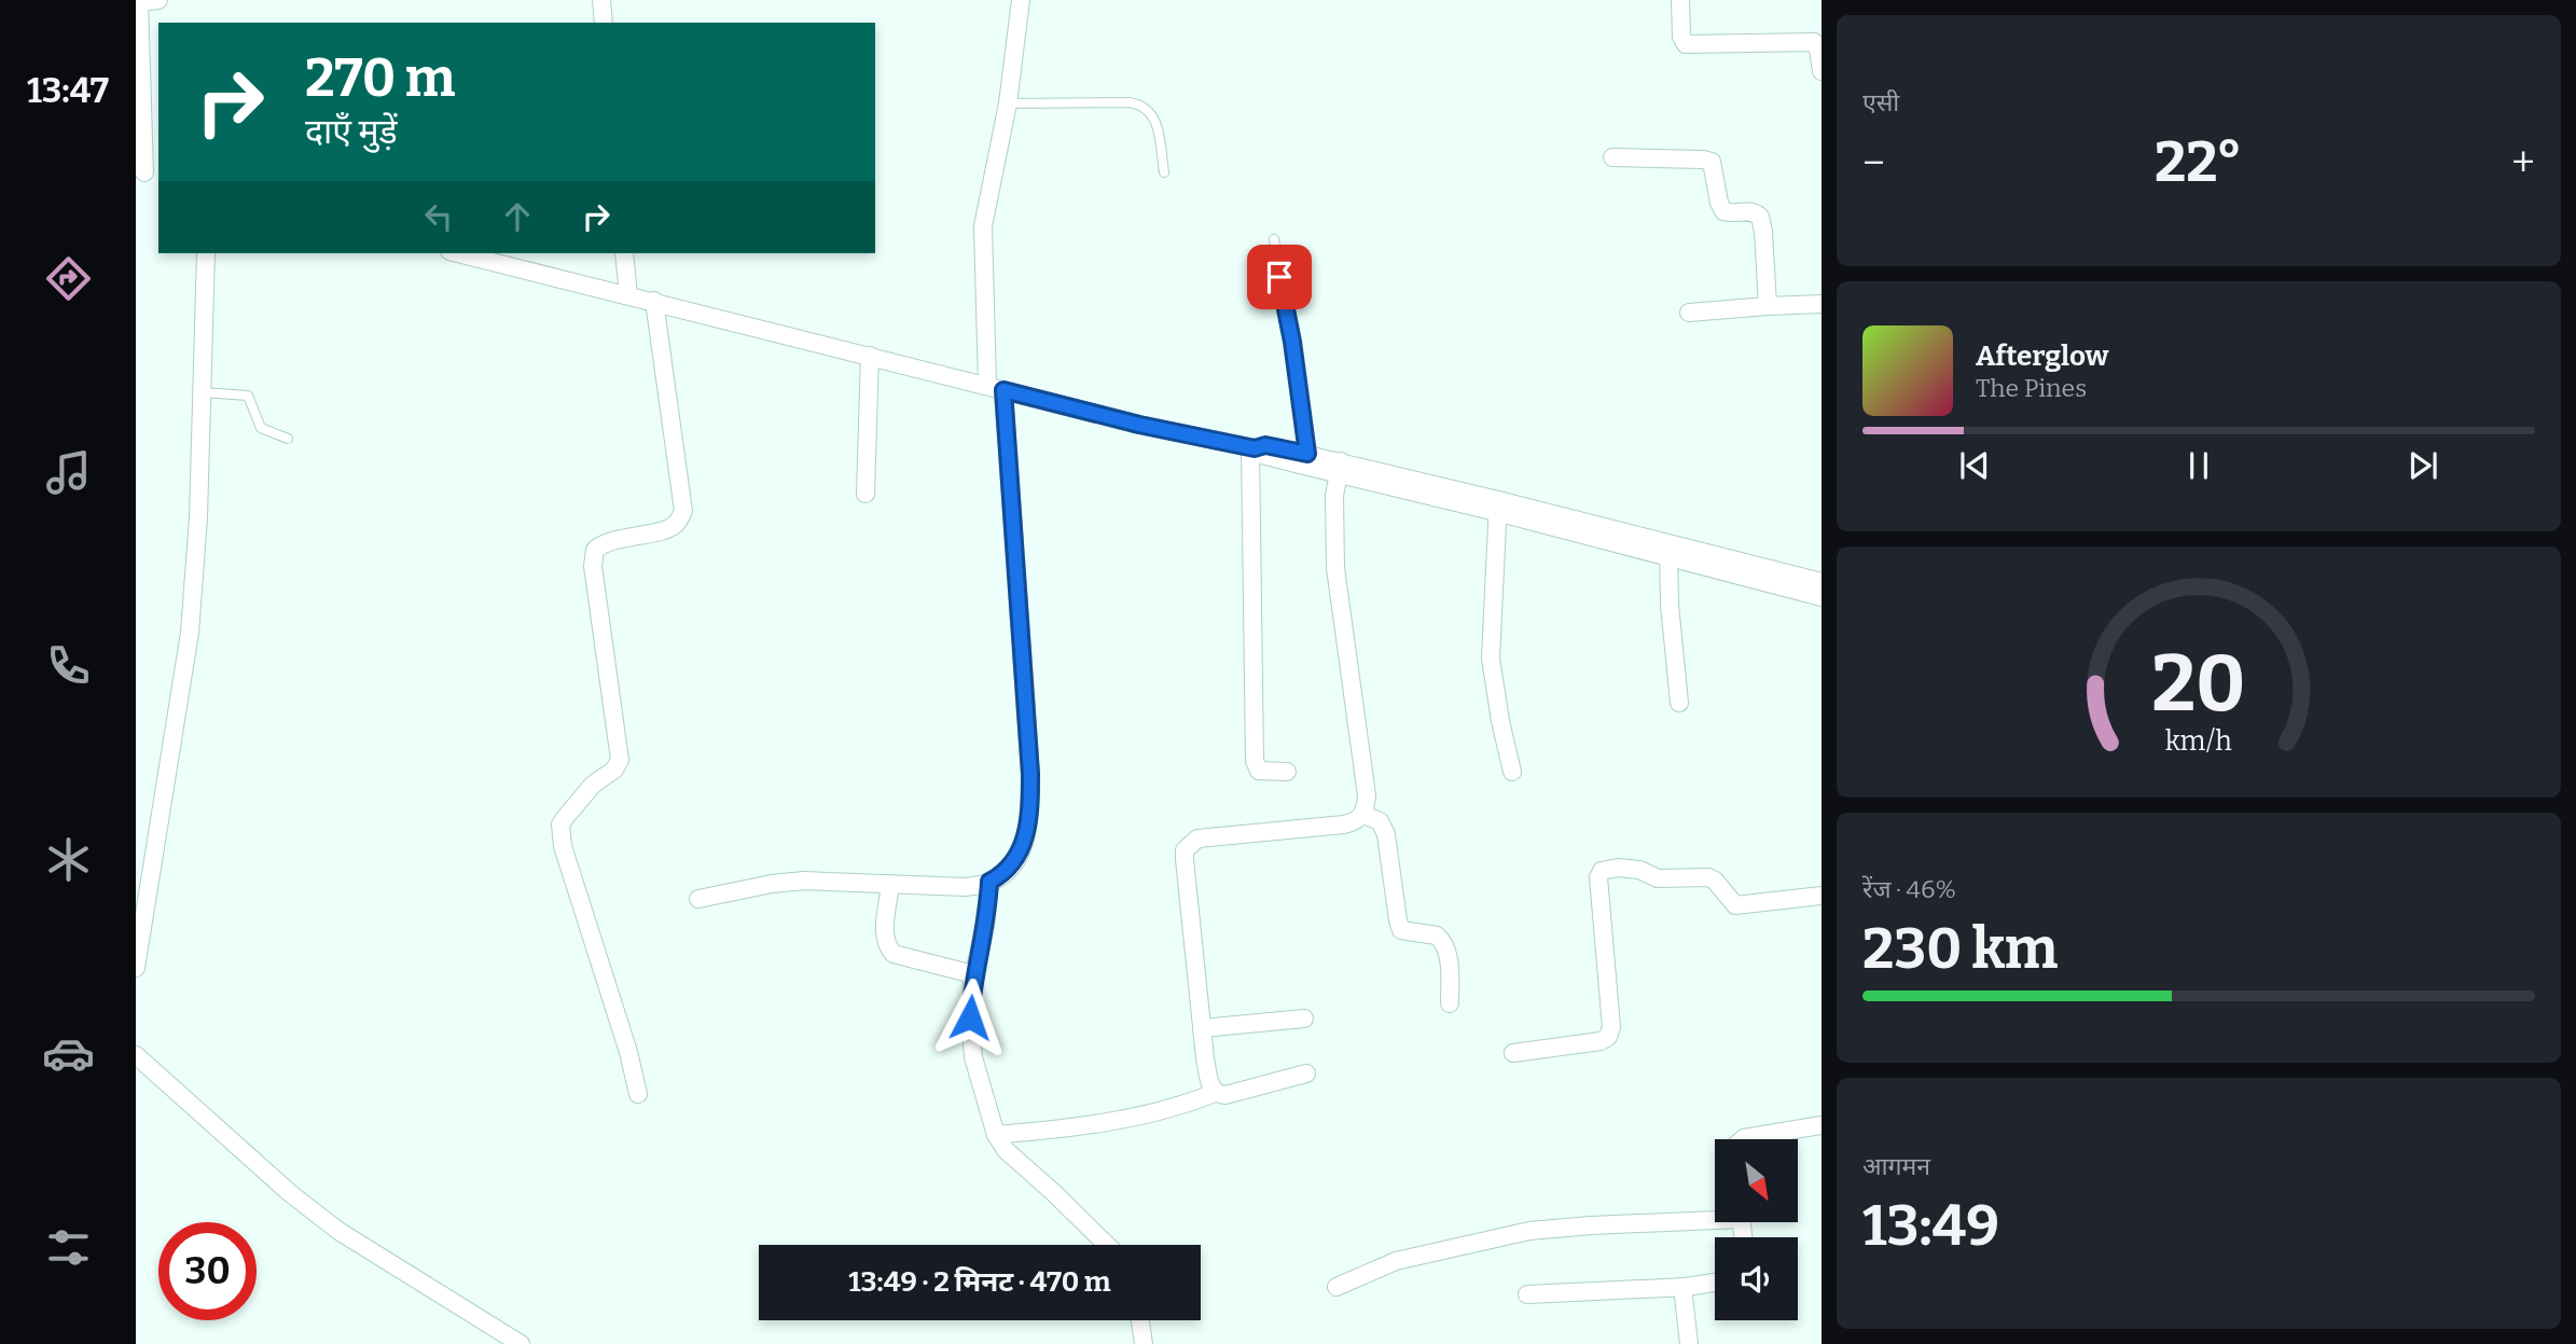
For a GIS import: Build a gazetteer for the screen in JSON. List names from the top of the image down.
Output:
{
  "north": "bottom right",
  "page": {
    "tabs": "13:47",
    "tile": [
      "एसी",
      ["रेंज · 46%", "230 km"],
      ["आगमन", "13:49"]
    ],
    "turn": ["270 m", "दाएँ मुड़ें"],
    "heat": ["−", "22°", "+"],
    "song": ["Afterglow", "The Pines"],
    "limit": "30",
    "trip": "13:49 · 2 मिनट · 470 m",
    "gauge": ["20", "km/h"]
  }
}
